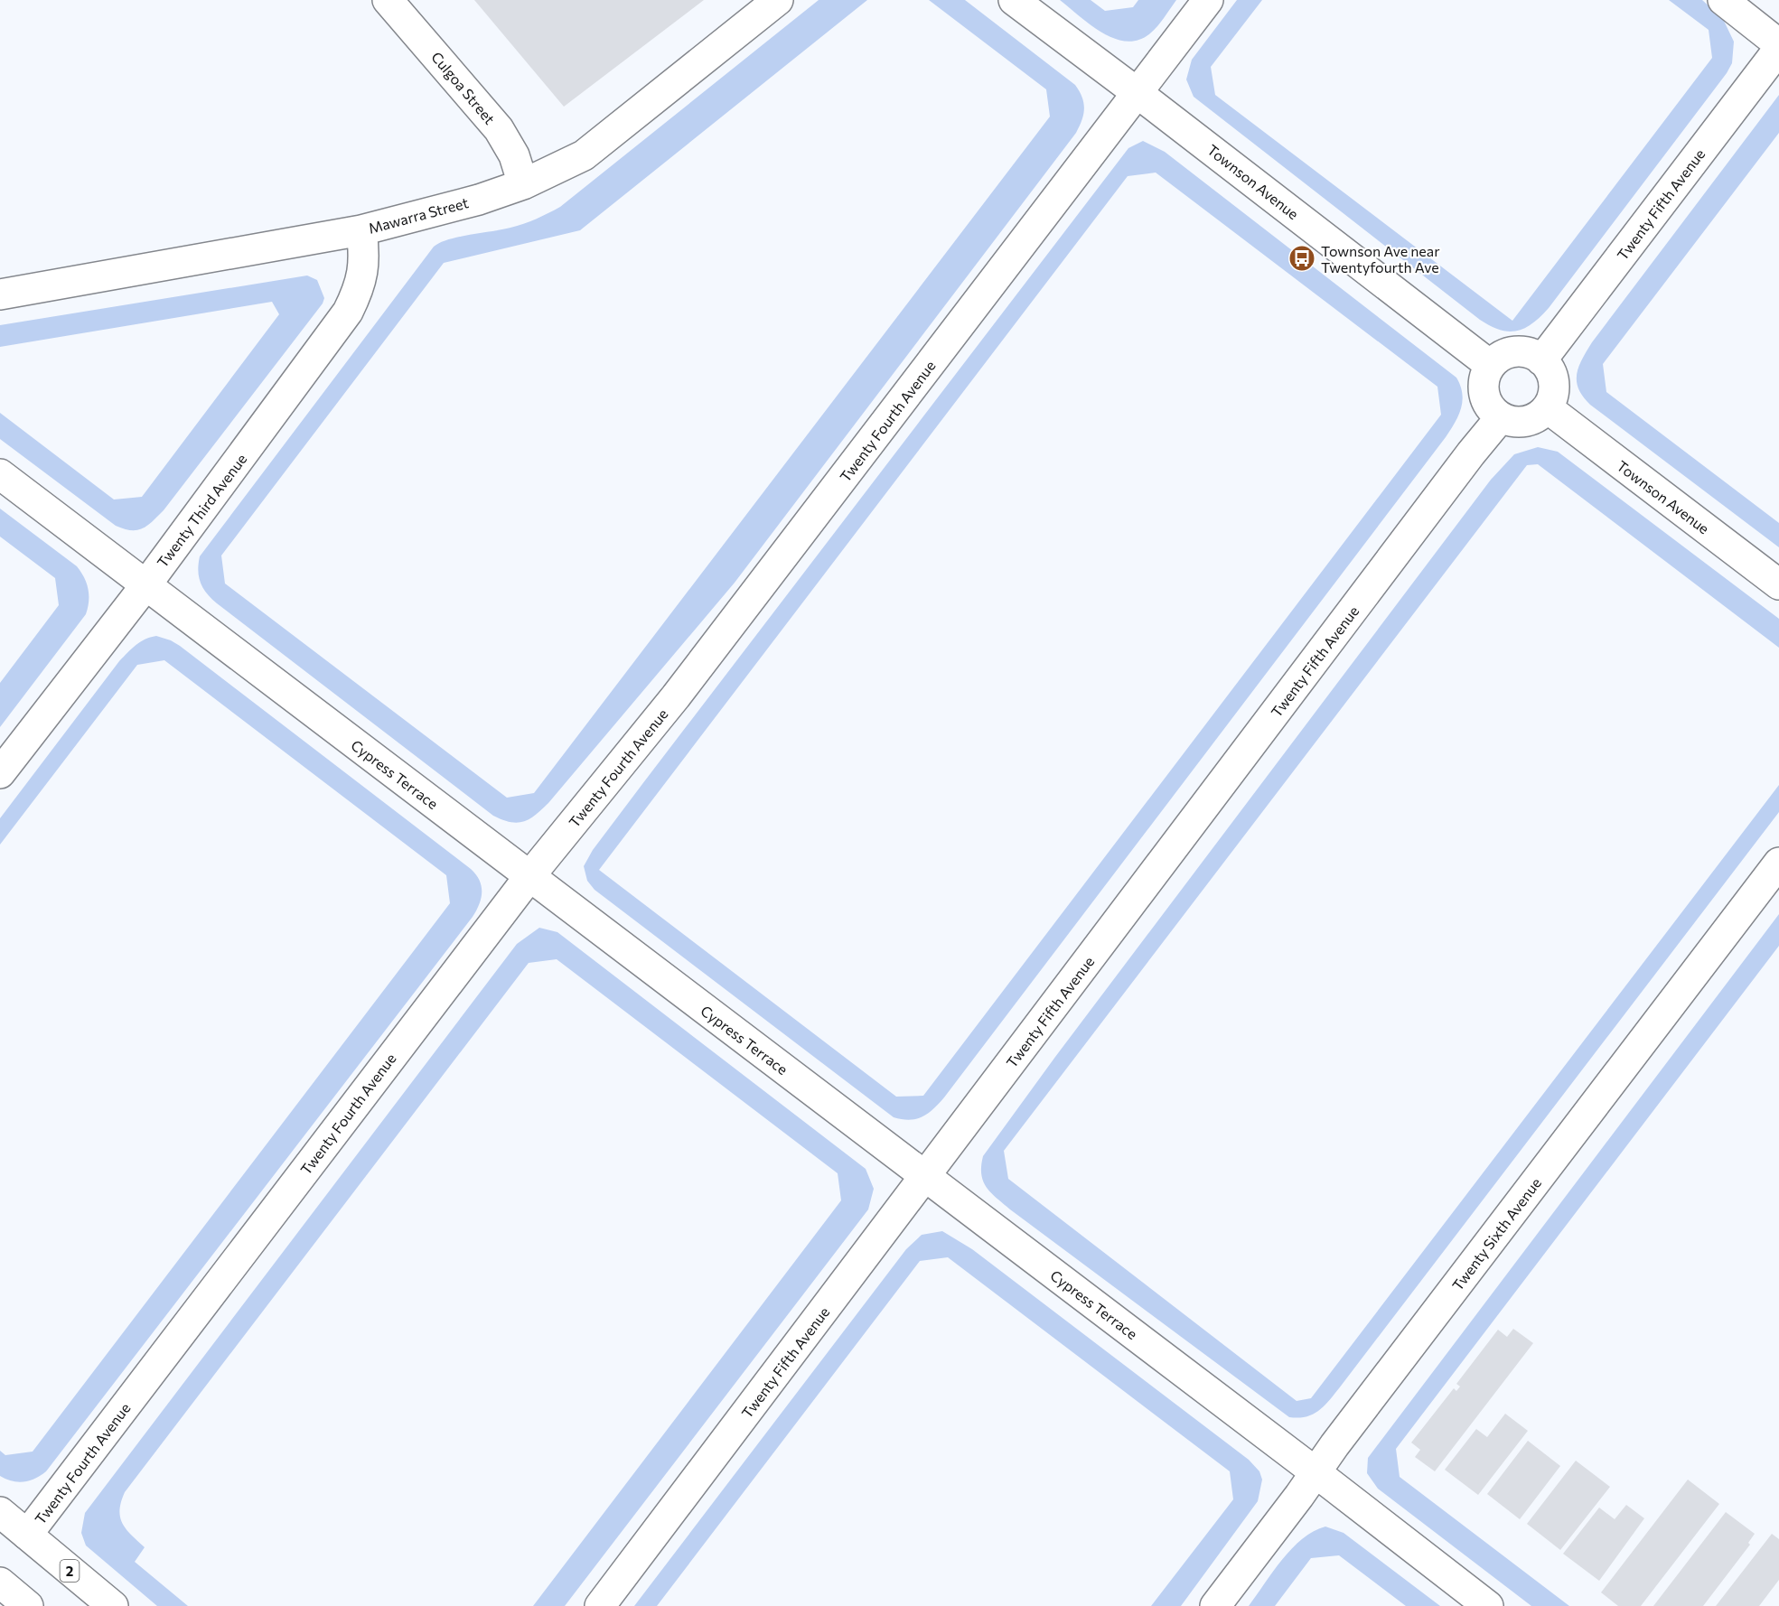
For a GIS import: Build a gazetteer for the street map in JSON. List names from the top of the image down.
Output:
{
  "streets": {
    "main road": [
      "Culgoa Street",
      "Townson Avenue",
      "Twenty Fifth Avenue",
      "Mawarra Street",
      "Twenty Fourth Avenue",
      "Twenty Third Avenue",
      "Cypress Terrace",
      "Twenty Sixth Avenue",
      "2"
    ]
  },
  "crossings": [
    ["Culgoa Street", "Mawarra Street"],
    ["Townson Avenue", "Twenty Fifth Avenue"],
    ["Townson Avenue", "Twenty Fourth Avenue"],
    ["Twenty Fifth Avenue", "Cypress Terrace"],
    ["Mawarra Street", "Twenty Third Avenue"],
    ["Twenty Fourth Avenue", "Cypress Terrace"],
    ["Twenty Fourth Avenue", "2"],
    ["Twenty Third Avenue", "Cypress Terrace"],
    ["Cypress Terrace", "Twenty Sixth Avenue"]
  ],
  "places": {
    "bus stop": ["Townson Ave near Twentyfourth Ave"]
  }
}
